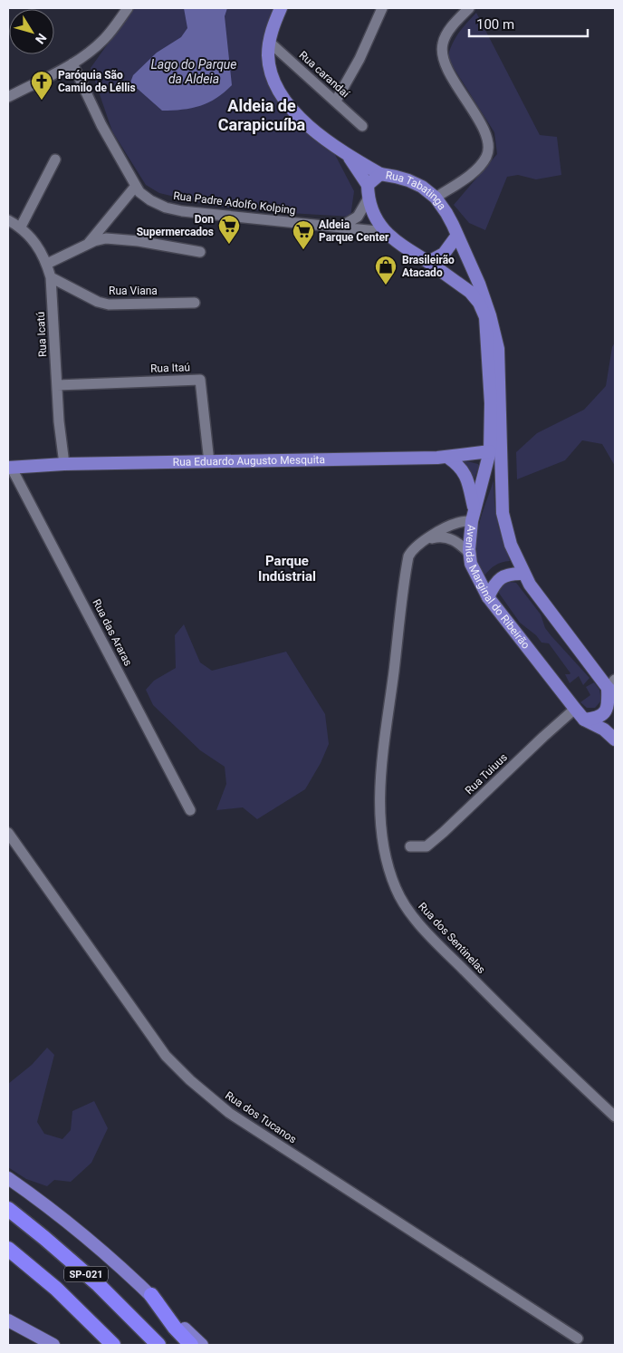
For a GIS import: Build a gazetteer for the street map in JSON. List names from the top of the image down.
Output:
{
  "streets": {
    "highway": ["SP-021"],
    "main road": ["Rua Tabatinga", "Rua Eduardo Augusto Mesquita", "Avenida Marginal do Ribeirão"],
    "street": [
      "Rua carandaí",
      "Rua Padre Adolfo Kolping",
      "Rua Viana",
      "Rua Icatú",
      "Rua Itaú",
      "Rua das Araras",
      "Rua Tuiuus",
      "Rua dos Sentinelas",
      "Rua dos Tucanos"
    ]
  },
  "crossings": [
    ["Rua Tabatinga", "Rua Padre Adolfo Kolping"],
    ["Rua Tabatinga", "Avenida Marginal do Ribeirão"],
    ["Rua Viana", "Rua Icatú"],
    ["Rua Icatú", "Rua Itaú"],
    ["Rua Icatú", "Rua Eduardo Augusto Mesquita"],
    ["Rua Itaú", "Rua Eduardo Augusto Mesquita"],
    ["Rua Eduardo Augusto Mesquita", "Avenida Marginal do Ribeirão"],
    ["Rua Eduardo Augusto Mesquita", "Rua das Araras"],
    ["Avenida Marginal do Ribeirão", "Rua Tuiuus"],
    ["Avenida Marginal do Ribeirão", "Rua dos Sentinelas"]
  ],
  "districts": ["Aldeia de Carapicuíba", "Parque Indústrial"],
  "water": ["Lago do Parque da Aldeia"],
  "places": {
    "church": ["Paróquia São Camilo de Léllis"],
    "supermarket": ["Don Supermercados", "Aldeia Parque Center"],
    "shop": ["Brasileirão Atacado"]
  },
  "scale_bar": "100 m",
  "north": "bottom right"
}
